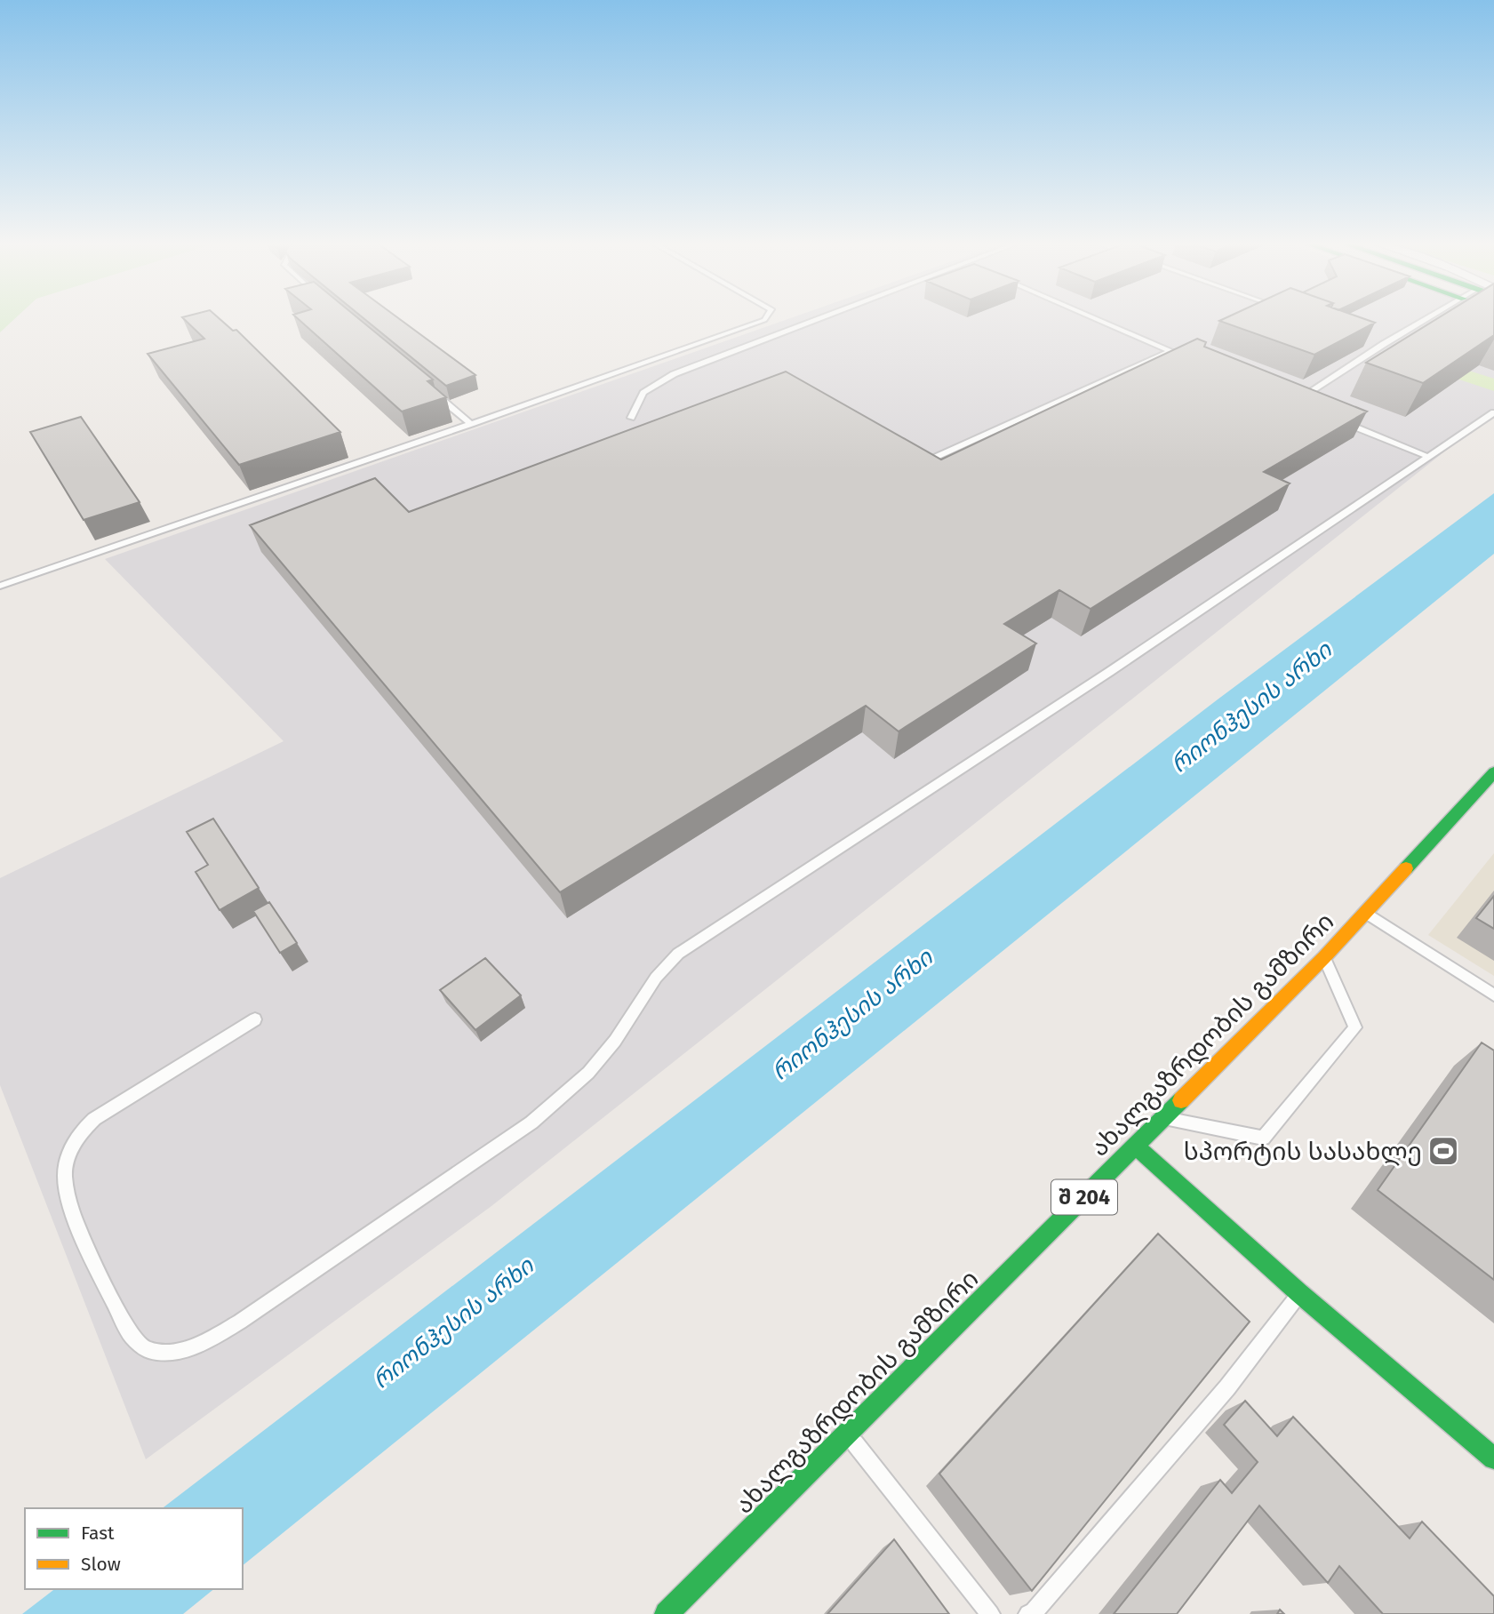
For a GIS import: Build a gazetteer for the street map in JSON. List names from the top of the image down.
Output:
{
  "streets": {
    "main road": ["ახალგაზრდობის გამზირი", "შ 204"]
  },
  "water": ["რიონჰესის არხი"],
  "places": {
    "sports": ["სპორტის სასახლე"]
  },
  "legend": ["Fast", "Slow"]
}
